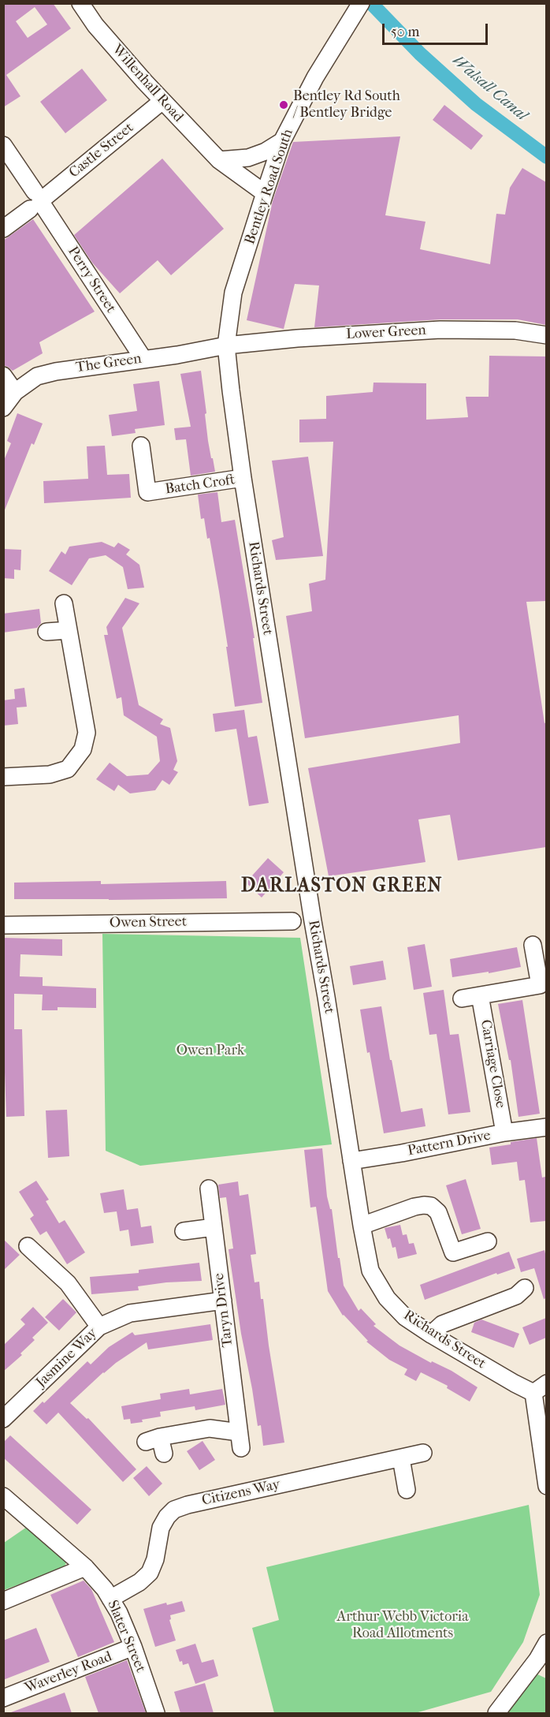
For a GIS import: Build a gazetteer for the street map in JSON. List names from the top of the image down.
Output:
{
  "streets": {
    "street": [
      "Willenhall Road",
      "Castle Street",
      "Bentley Road South",
      "Perry Street",
      "Lower Green",
      "The Green",
      "Batch Croft",
      "Richards Street",
      "Owen Street",
      "Carriage Close",
      "Pattern Drive",
      "Taryn Drive",
      "Jasmine Way",
      "Citizens Way",
      "Slater Street",
      "Waverley Road"
    ]
  },
  "crossings": [
    ["Willenhall Road", "Castle Street"],
    ["Willenhall Road", "Bentley Road South"],
    ["Castle Street", "Perry Street"],
    ["Bentley Road South", "Lower Green"],
    ["Bentley Road South", "The Green"],
    ["Bentley Road South", "Richards Street"],
    ["Perry Street", "The Green"],
    ["Lower Green", "The Green"],
    ["Lower Green", "Richards Street"],
    ["The Green", "Richards Street"],
    ["Batch Croft", "Richards Street"],
    ["Richards Street", "Pattern Drive"],
    ["Carriage Close", "Pattern Drive"],
    ["Taryn Drive", "Jasmine Way"],
    ["Citizens Way", "Slater Street"],
    ["Slater Street", "Waverley Road"]
  ],
  "districts": ["DARLASTON GREEN"],
  "water": ["Walsall Canal"],
  "parks": ["Owen Park", "Arthur Webb Victoria Road Allotments"],
  "places": ["Bentley Rd South / Bentley Bridge"],
  "scale_bar": "50 m"
}
